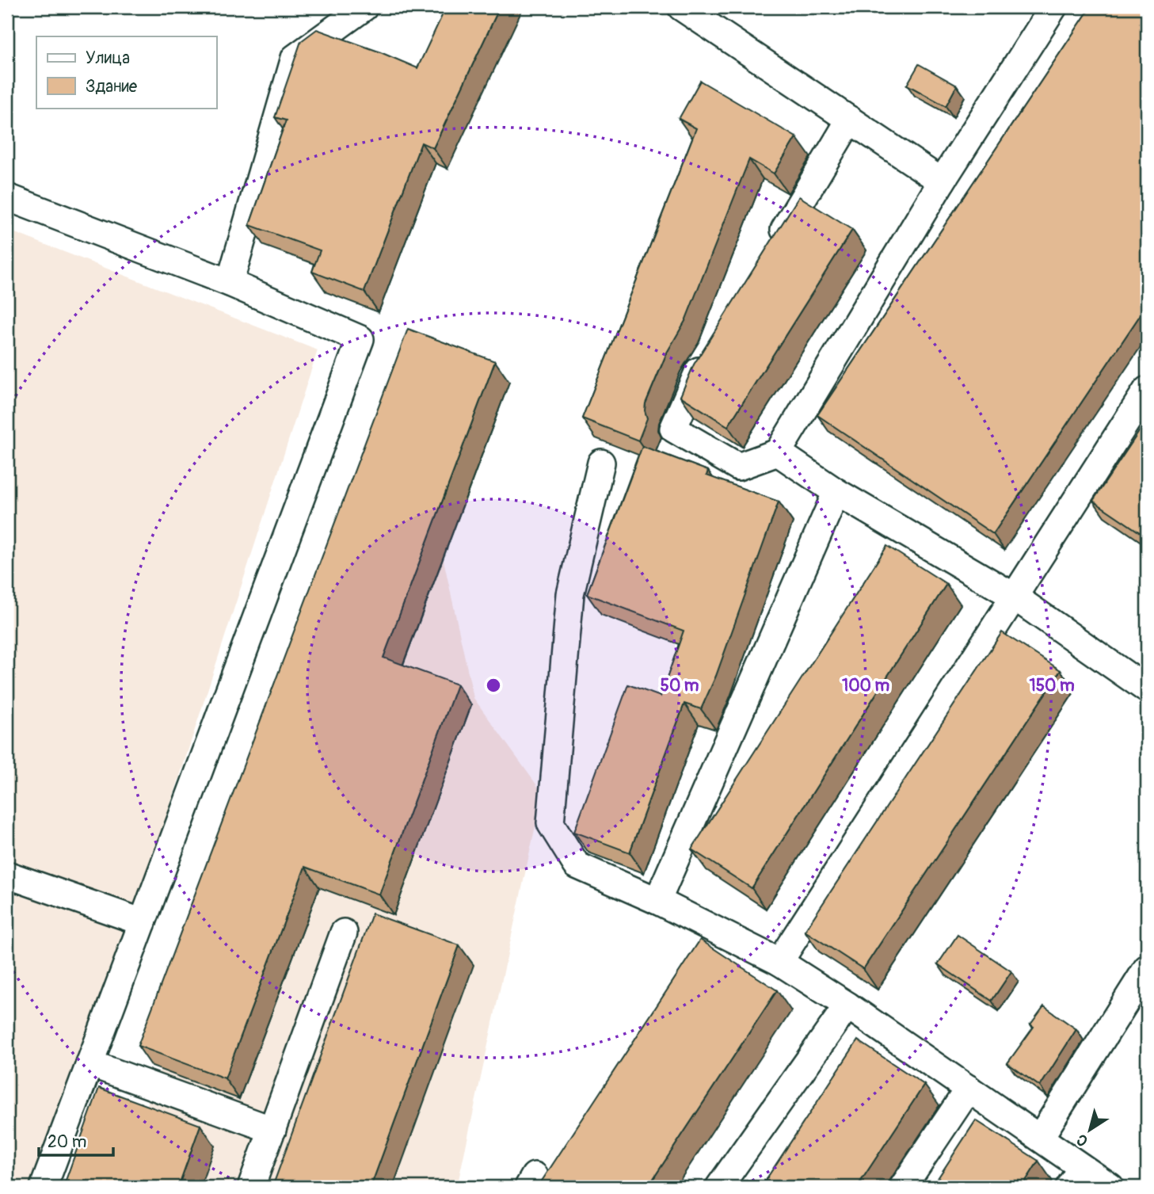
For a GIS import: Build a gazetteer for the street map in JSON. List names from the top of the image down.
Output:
{
  "legend": ["Улица", "Здание"],
  "scale_bar": "20 m",
  "north": "bottom left",
  "rings": ["50 m", "100 m", "150 m"]
}
